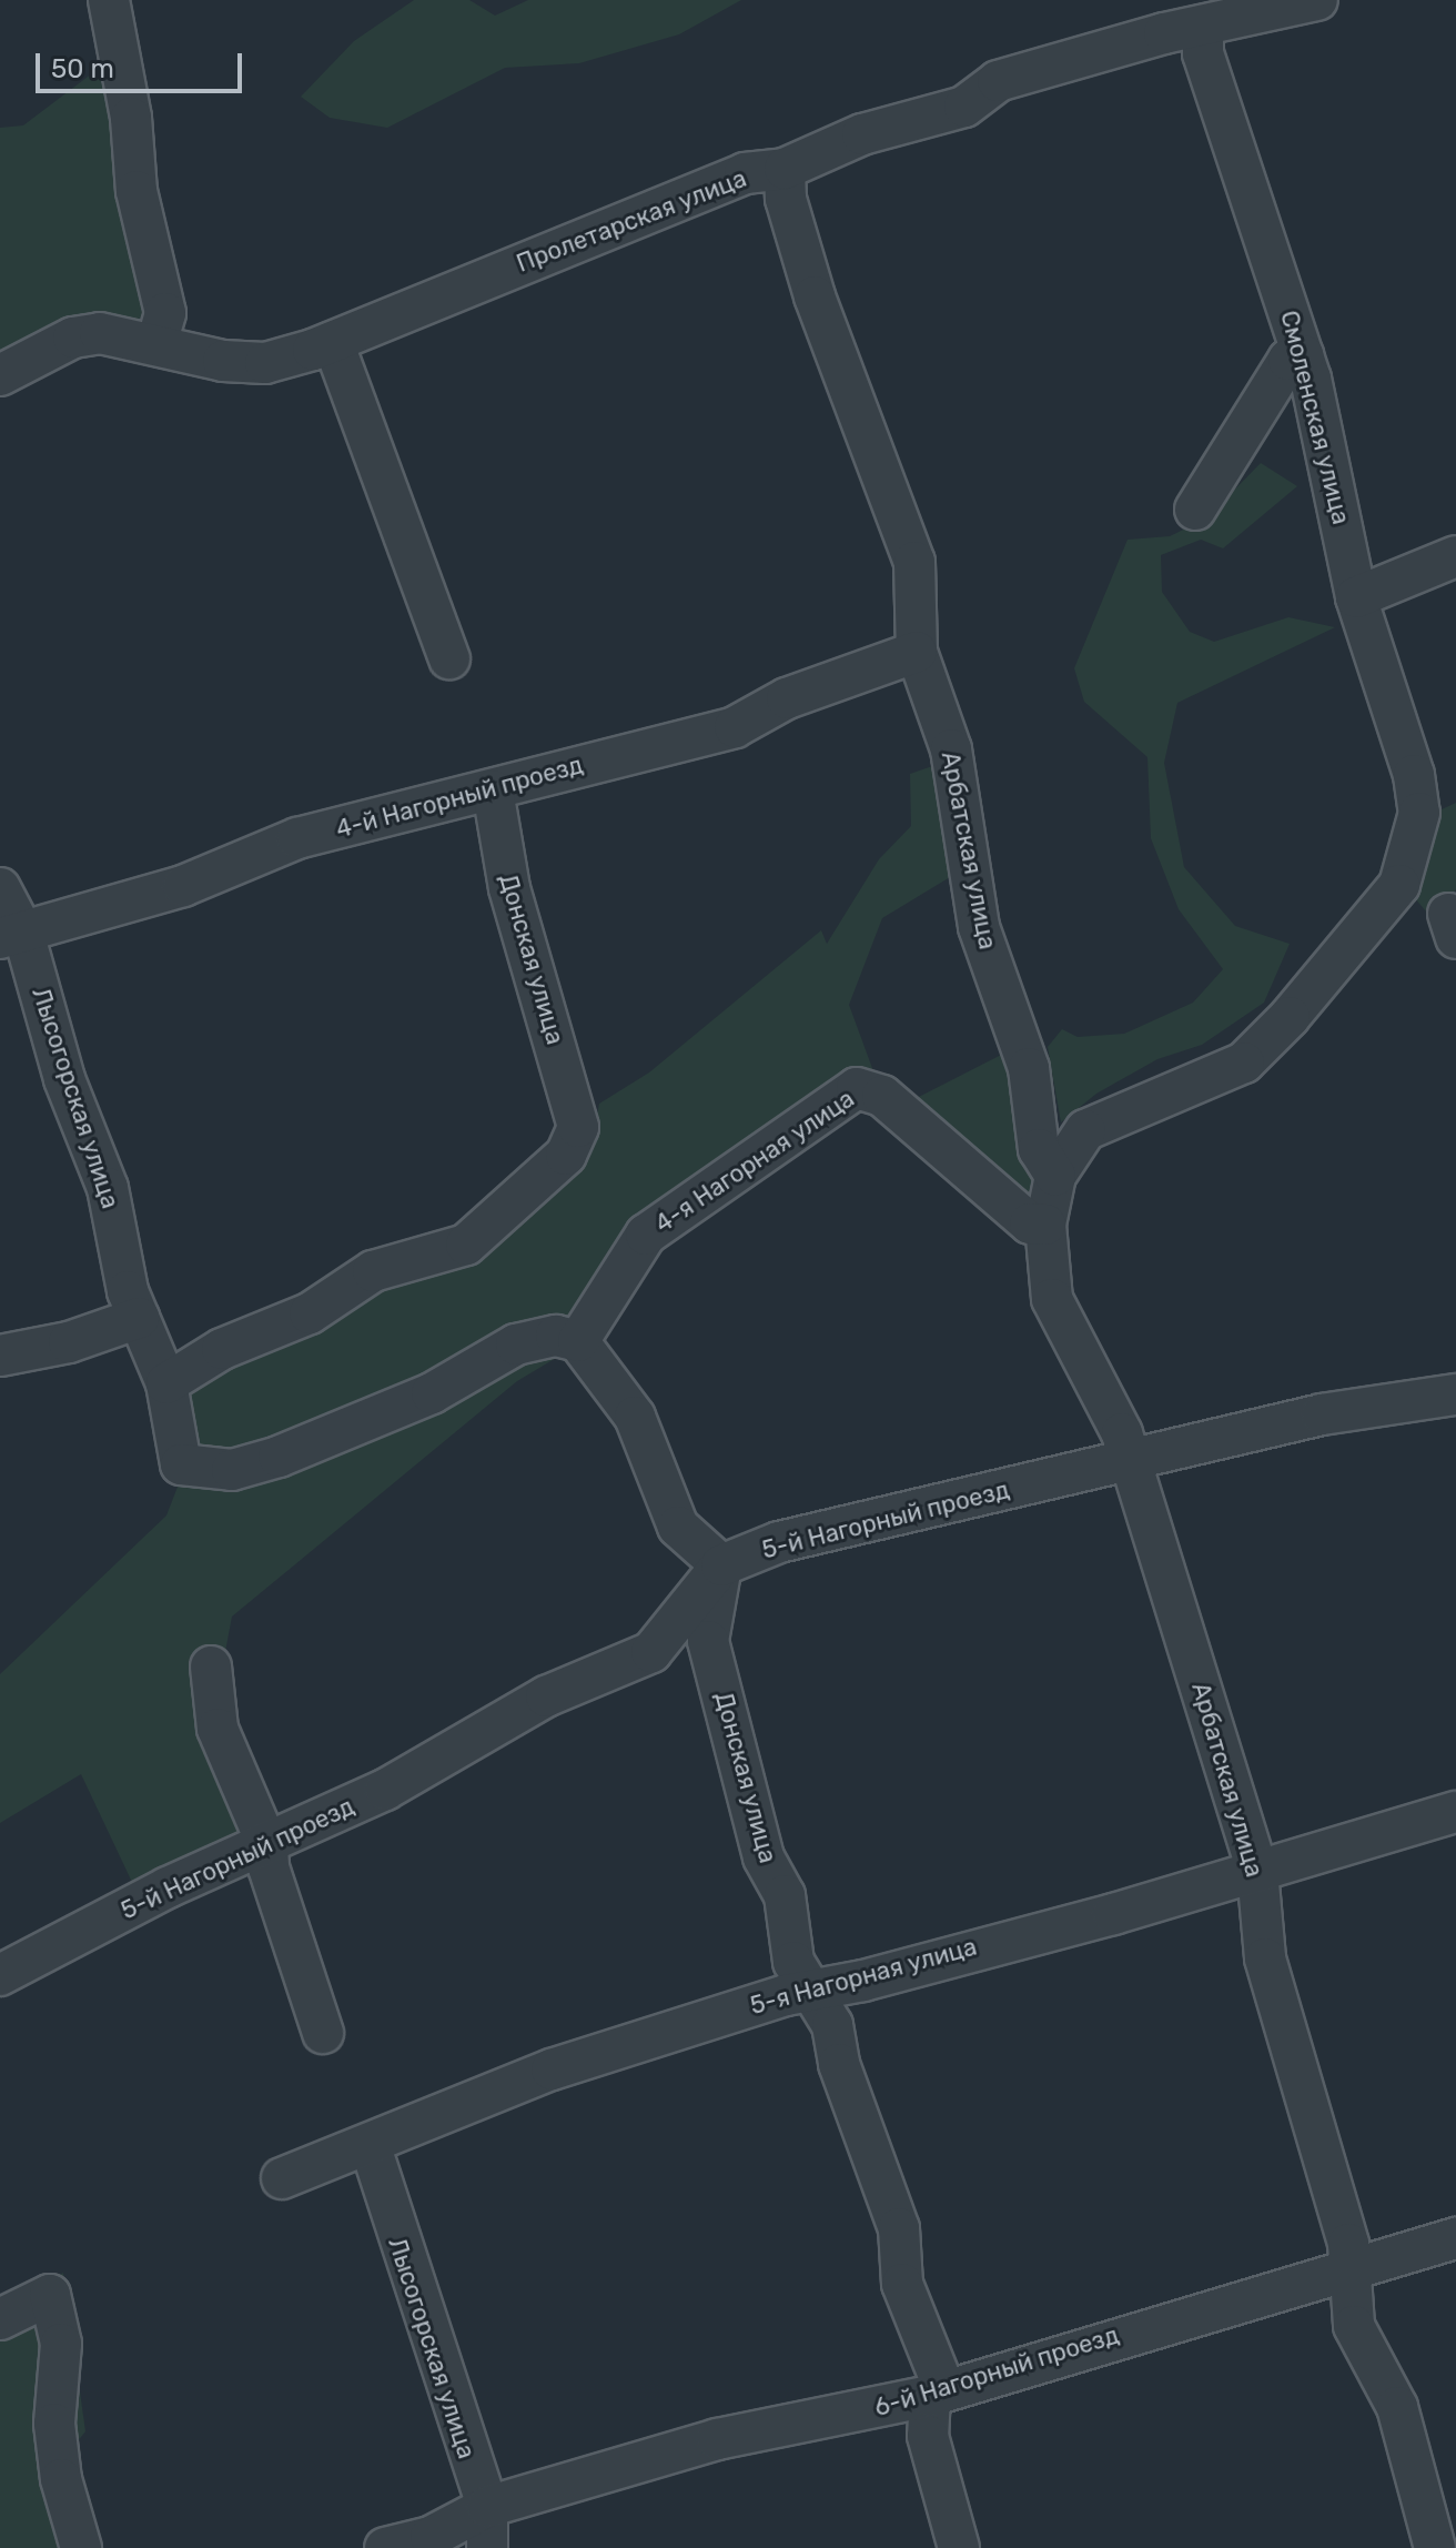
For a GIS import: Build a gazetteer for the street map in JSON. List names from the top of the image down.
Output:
{
  "streets": {
    "street": [
      "Пролетарская улица",
      "Смоленская улица",
      "4-й Нагорный проезд",
      "Арбатская улица",
      "Донская улица",
      "Лысогорская улица",
      "4-я Нагорная улица",
      "5-й Нагорный проезд",
      "5-я Нагорная улица",
      "6-й Нагорный проезд"
    ]
  },
  "crossings": [
    ["Пролетарская улица", "Смоленская улица"],
    ["Пролетарская улица", "Арбатская улица"],
    ["Смоленская улица", "Арбатская улица"],
    ["4-й Нагорный проезд", "Арбатская улица"],
    ["4-й Нагорный проезд", "Донская улица"],
    ["4-й Нагорный проезд", "Лысогорская улица"],
    ["Арбатская улица", "4-я Нагорная улица"],
    ["Арбатская улица", "5-й Нагорный проезд"],
    ["Арбатская улица", "5-я Нагорная улица"],
    ["Арбатская улица", "6-й Нагорный проезд"],
    ["Донская улица", "Лысогорская улица"],
    ["Донская улица", "5-й Нагорный проезд"],
    ["Донская улица", "5-я Нагорная улица"],
    ["Донская улица", "6-й Нагорный проезд"],
    ["Лысогорская улица", "4-я Нагорная улица"],
    ["Лысогорская улица", "5-я Нагорная улица"],
    ["Лысогорская улица", "6-й Нагорный проезд"]
  ],
  "scale_bar": "50 m"
}
